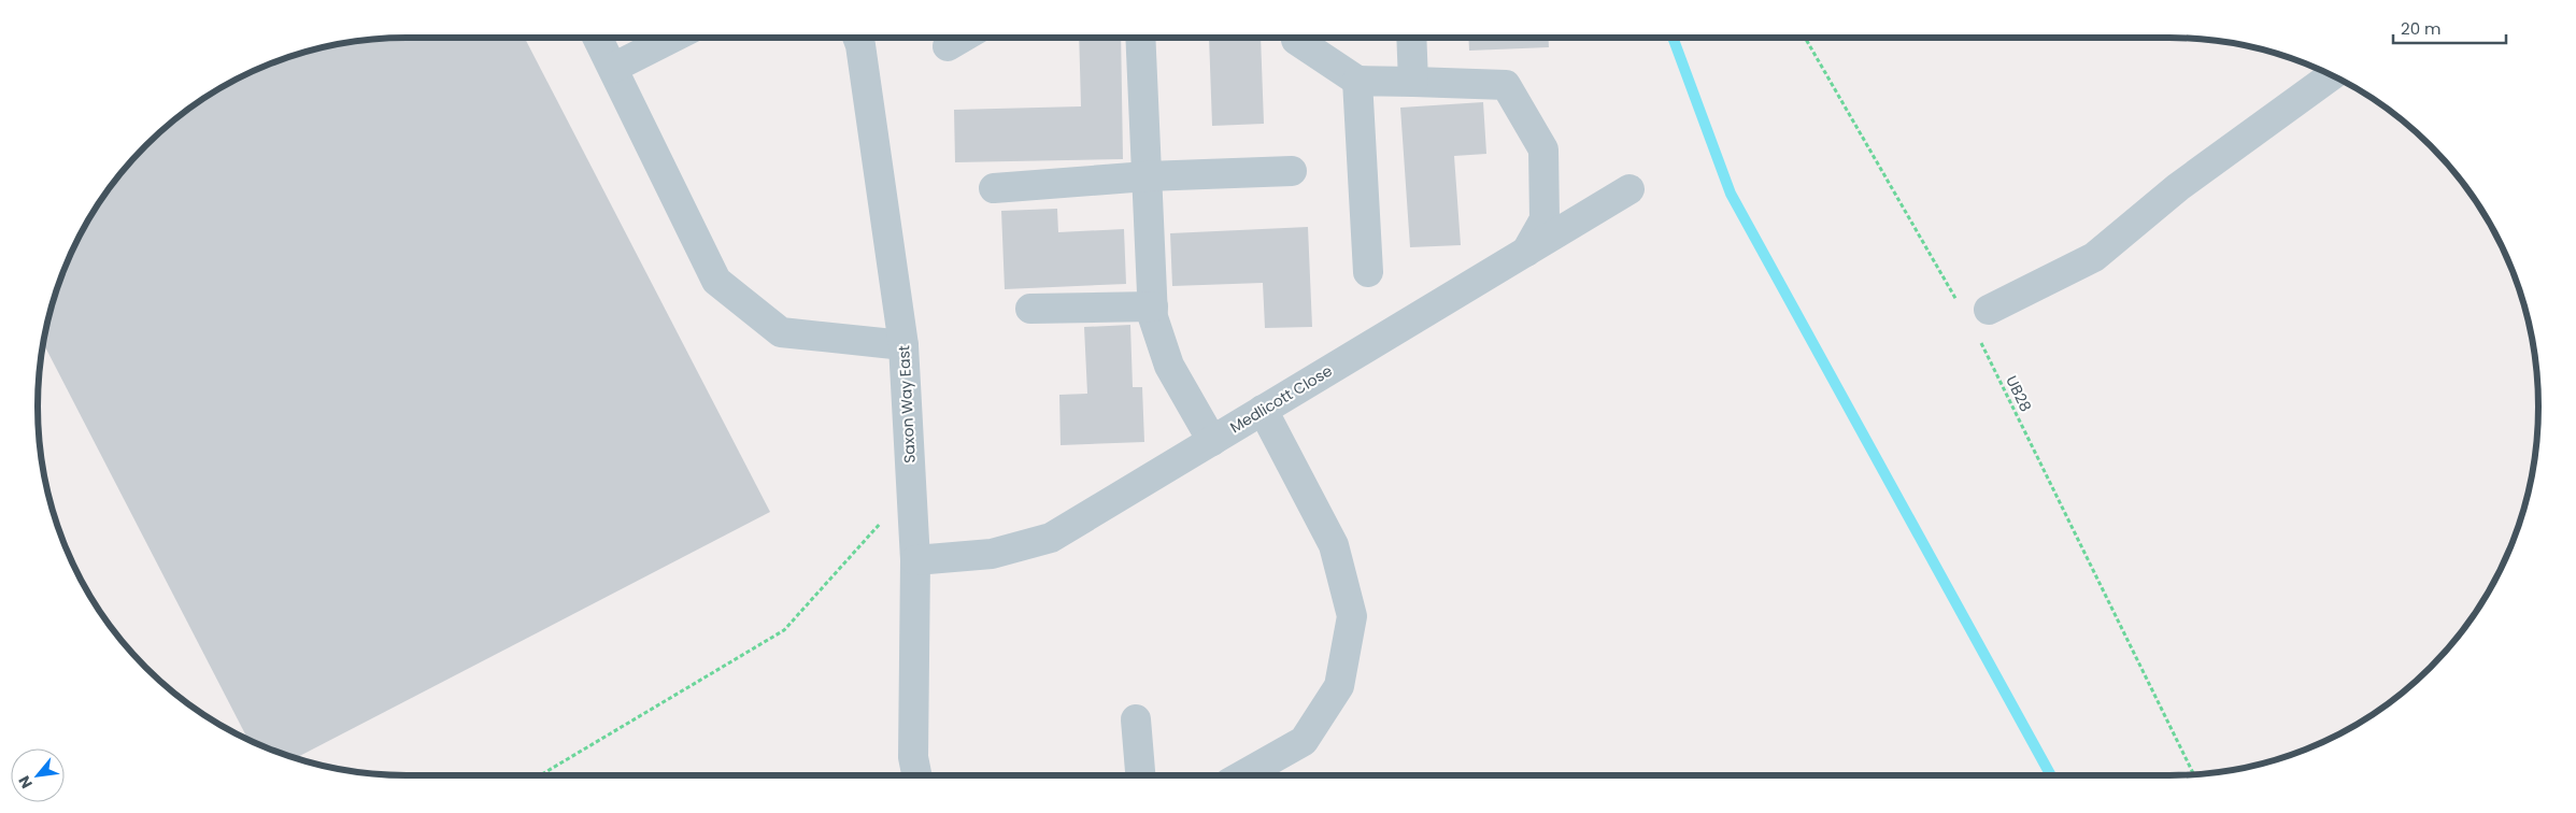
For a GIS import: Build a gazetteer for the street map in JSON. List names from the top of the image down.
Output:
{
  "streets": {
    "street": ["Medlicott Close", "Saxon Way East"],
    "path": ["UB28"]
  },
  "crossings": [
    ["Medlicott Close", "Saxon Way East"]
  ],
  "scale_bar": "20 m",
  "north": "bottom left"
}
